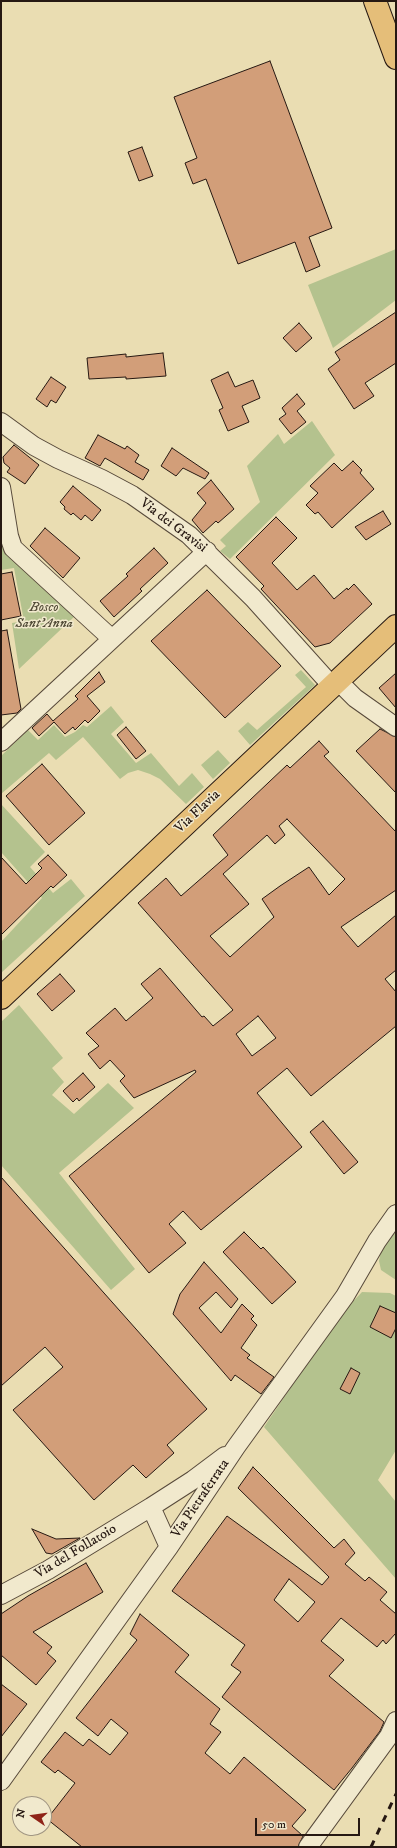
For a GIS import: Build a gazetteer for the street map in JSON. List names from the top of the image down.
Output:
{
  "streets": {
    "main road": ["Via Flavia"],
    "street": ["Via dei Gravisi", "Via Pietraferrata", "Via del Follatoio"]
  },
  "crossings": [
    ["Via dei Gravisi", "Via Flavia"],
    ["Via Pietraferrata", "Via del Follatoio"]
  ],
  "parks": ["Bosco Sant'Anna"],
  "scale_bar": "50 m",
  "north": "left"
}
